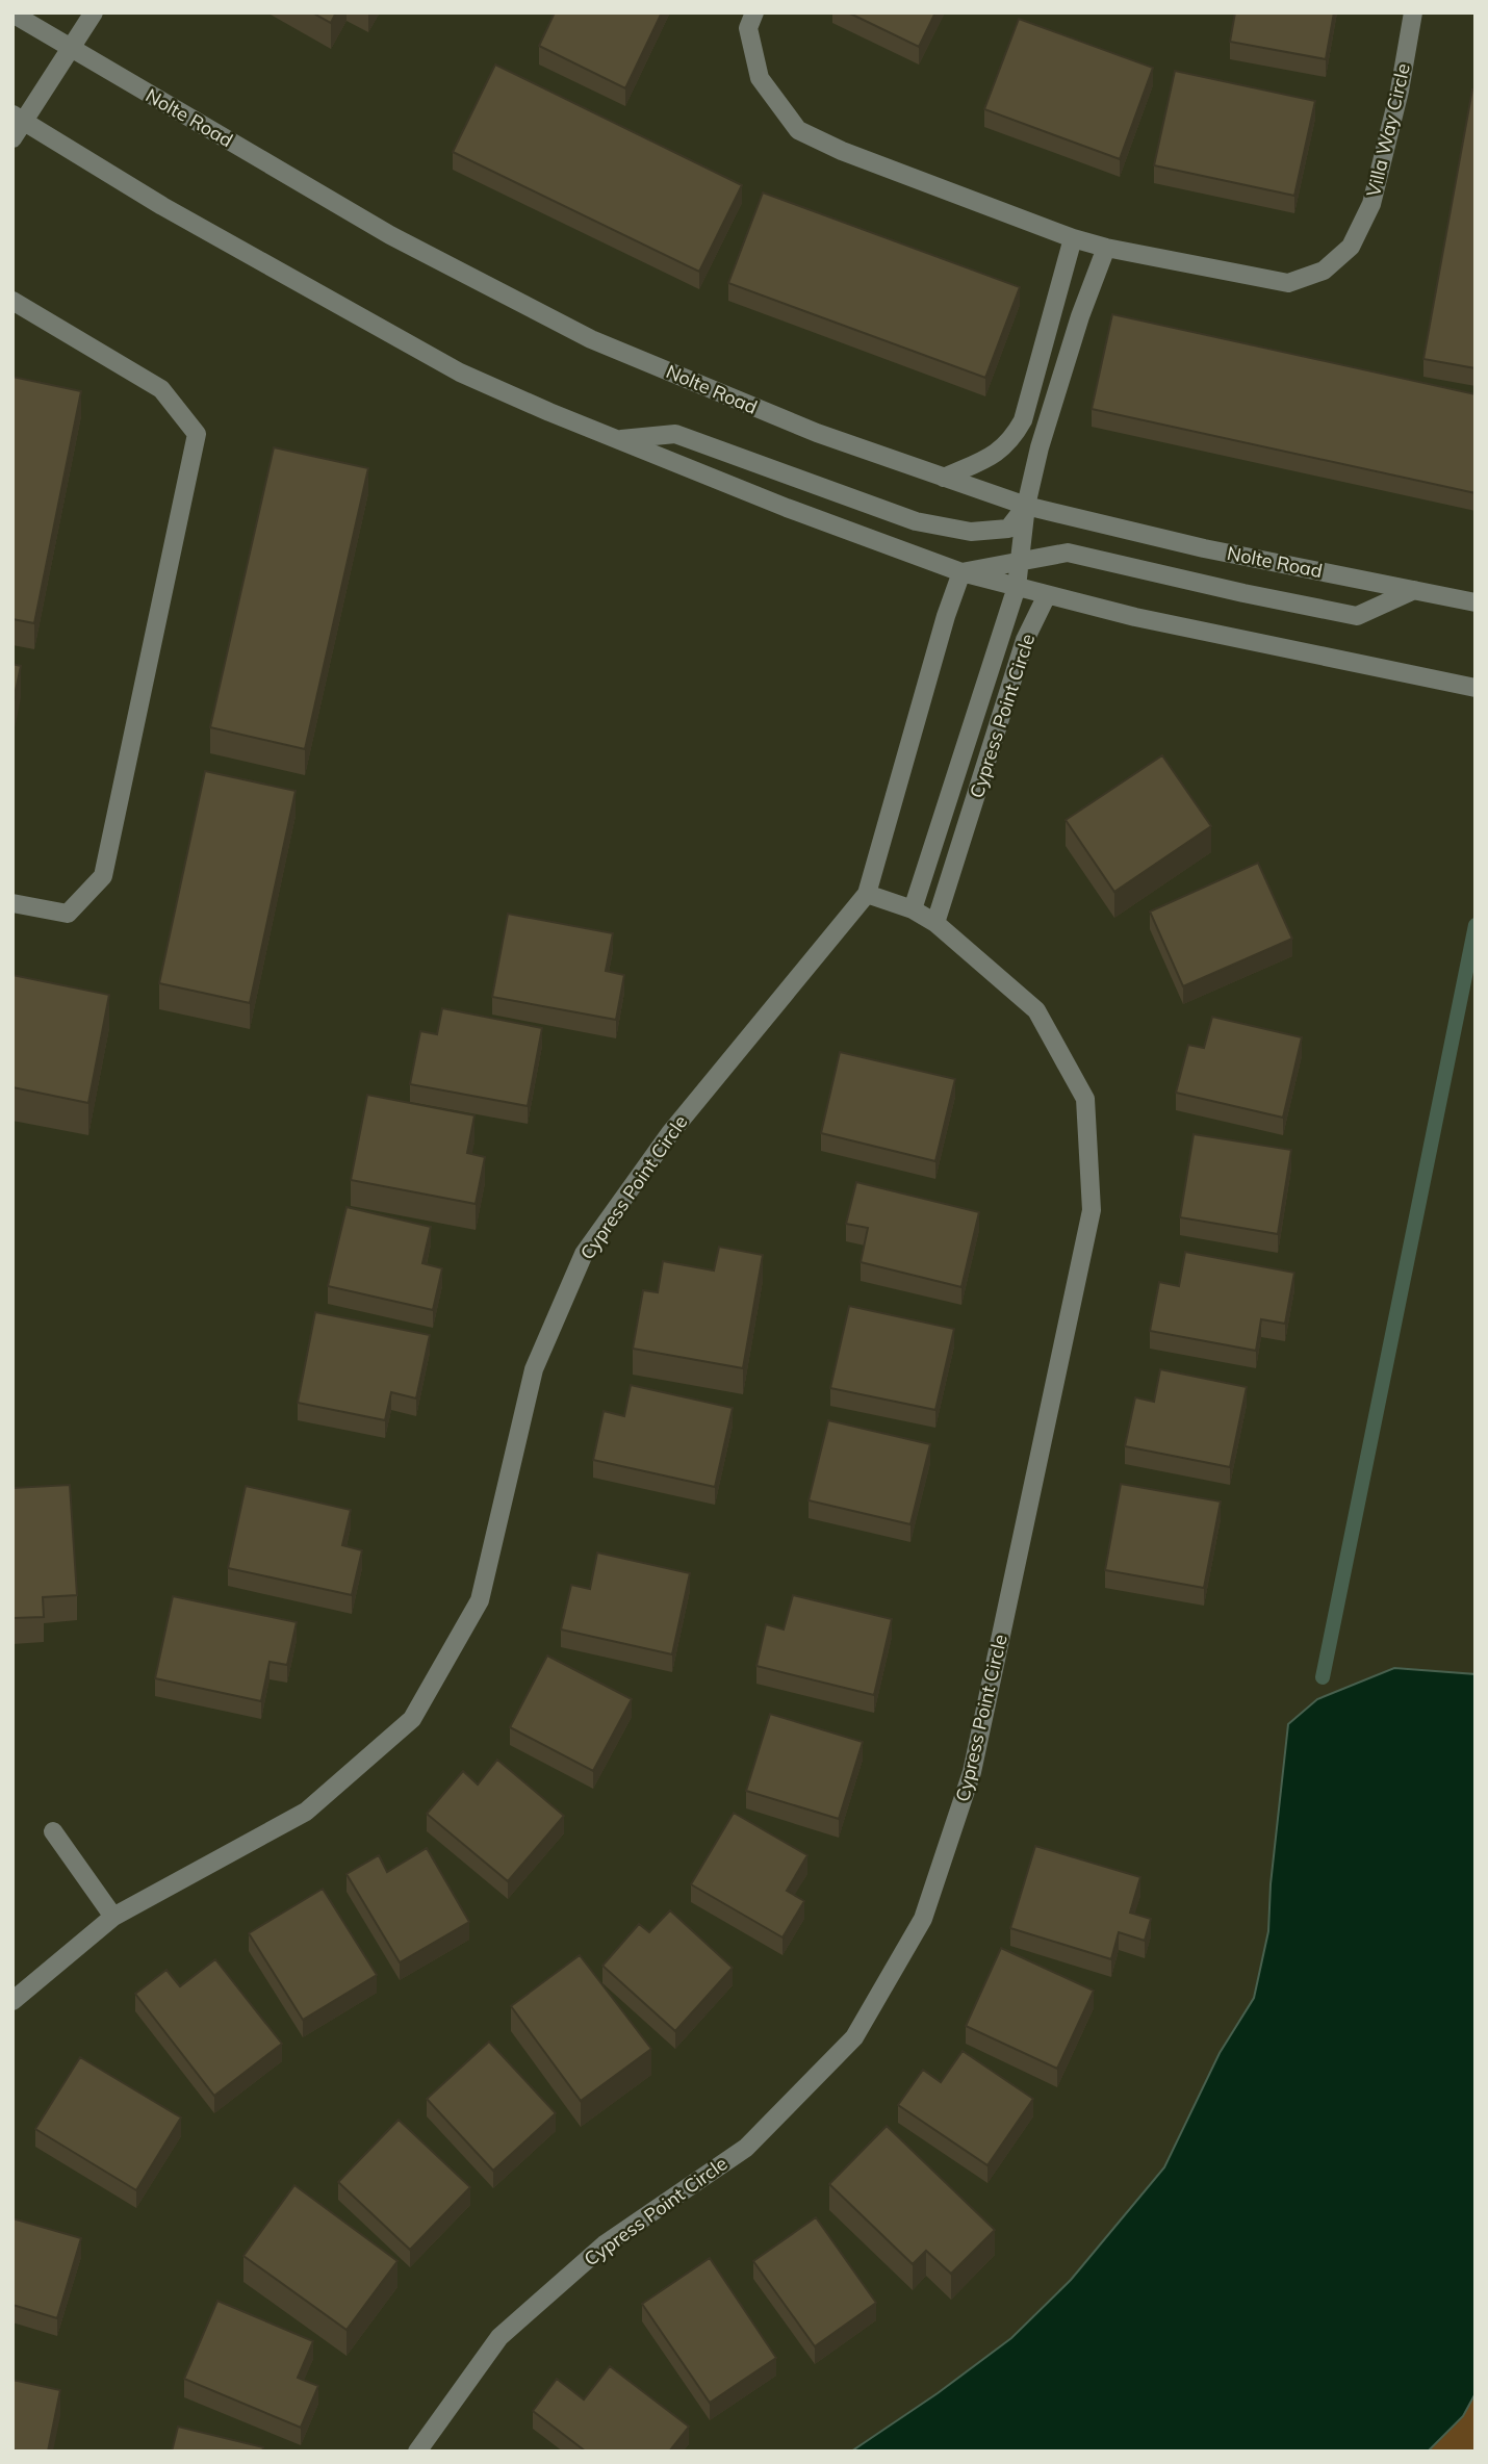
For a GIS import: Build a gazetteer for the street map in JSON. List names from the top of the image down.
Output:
{
  "streets": {
    "street": ["Nolte Road", "Villa Way Circle", "Cypress Point Circle"]
  },
  "crossings": [
    ["Nolte Road", "Cypress Point Circle"],
    ["Villa Way Circle", "Cypress Point Circle"]
  ]
}
